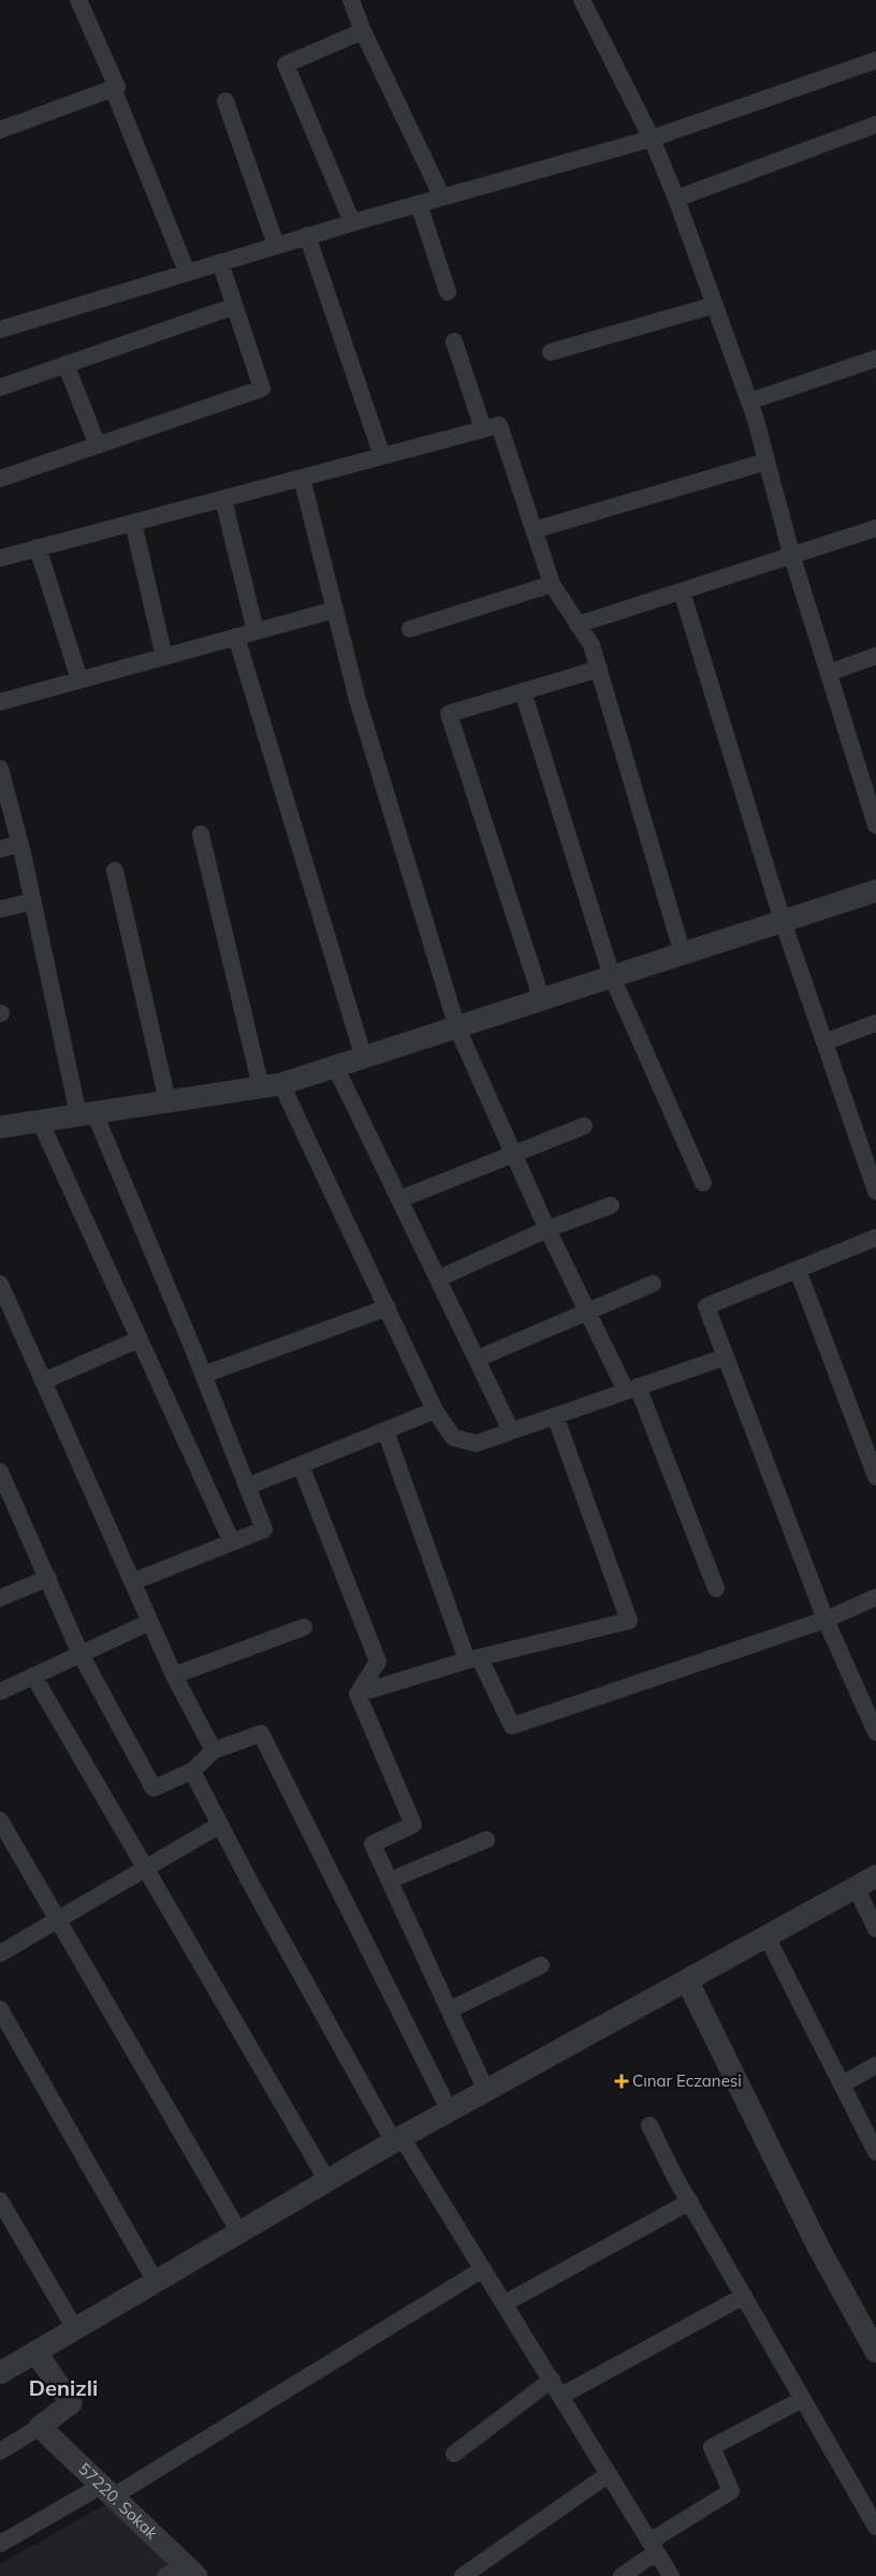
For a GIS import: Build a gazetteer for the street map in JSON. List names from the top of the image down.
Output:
{
  "streets": {
    "street": ["57220. Sokak"]
  },
  "districts": ["Denizli"],
  "places": {
    "health": ["Cınar Eczanesi"]
  }
}
